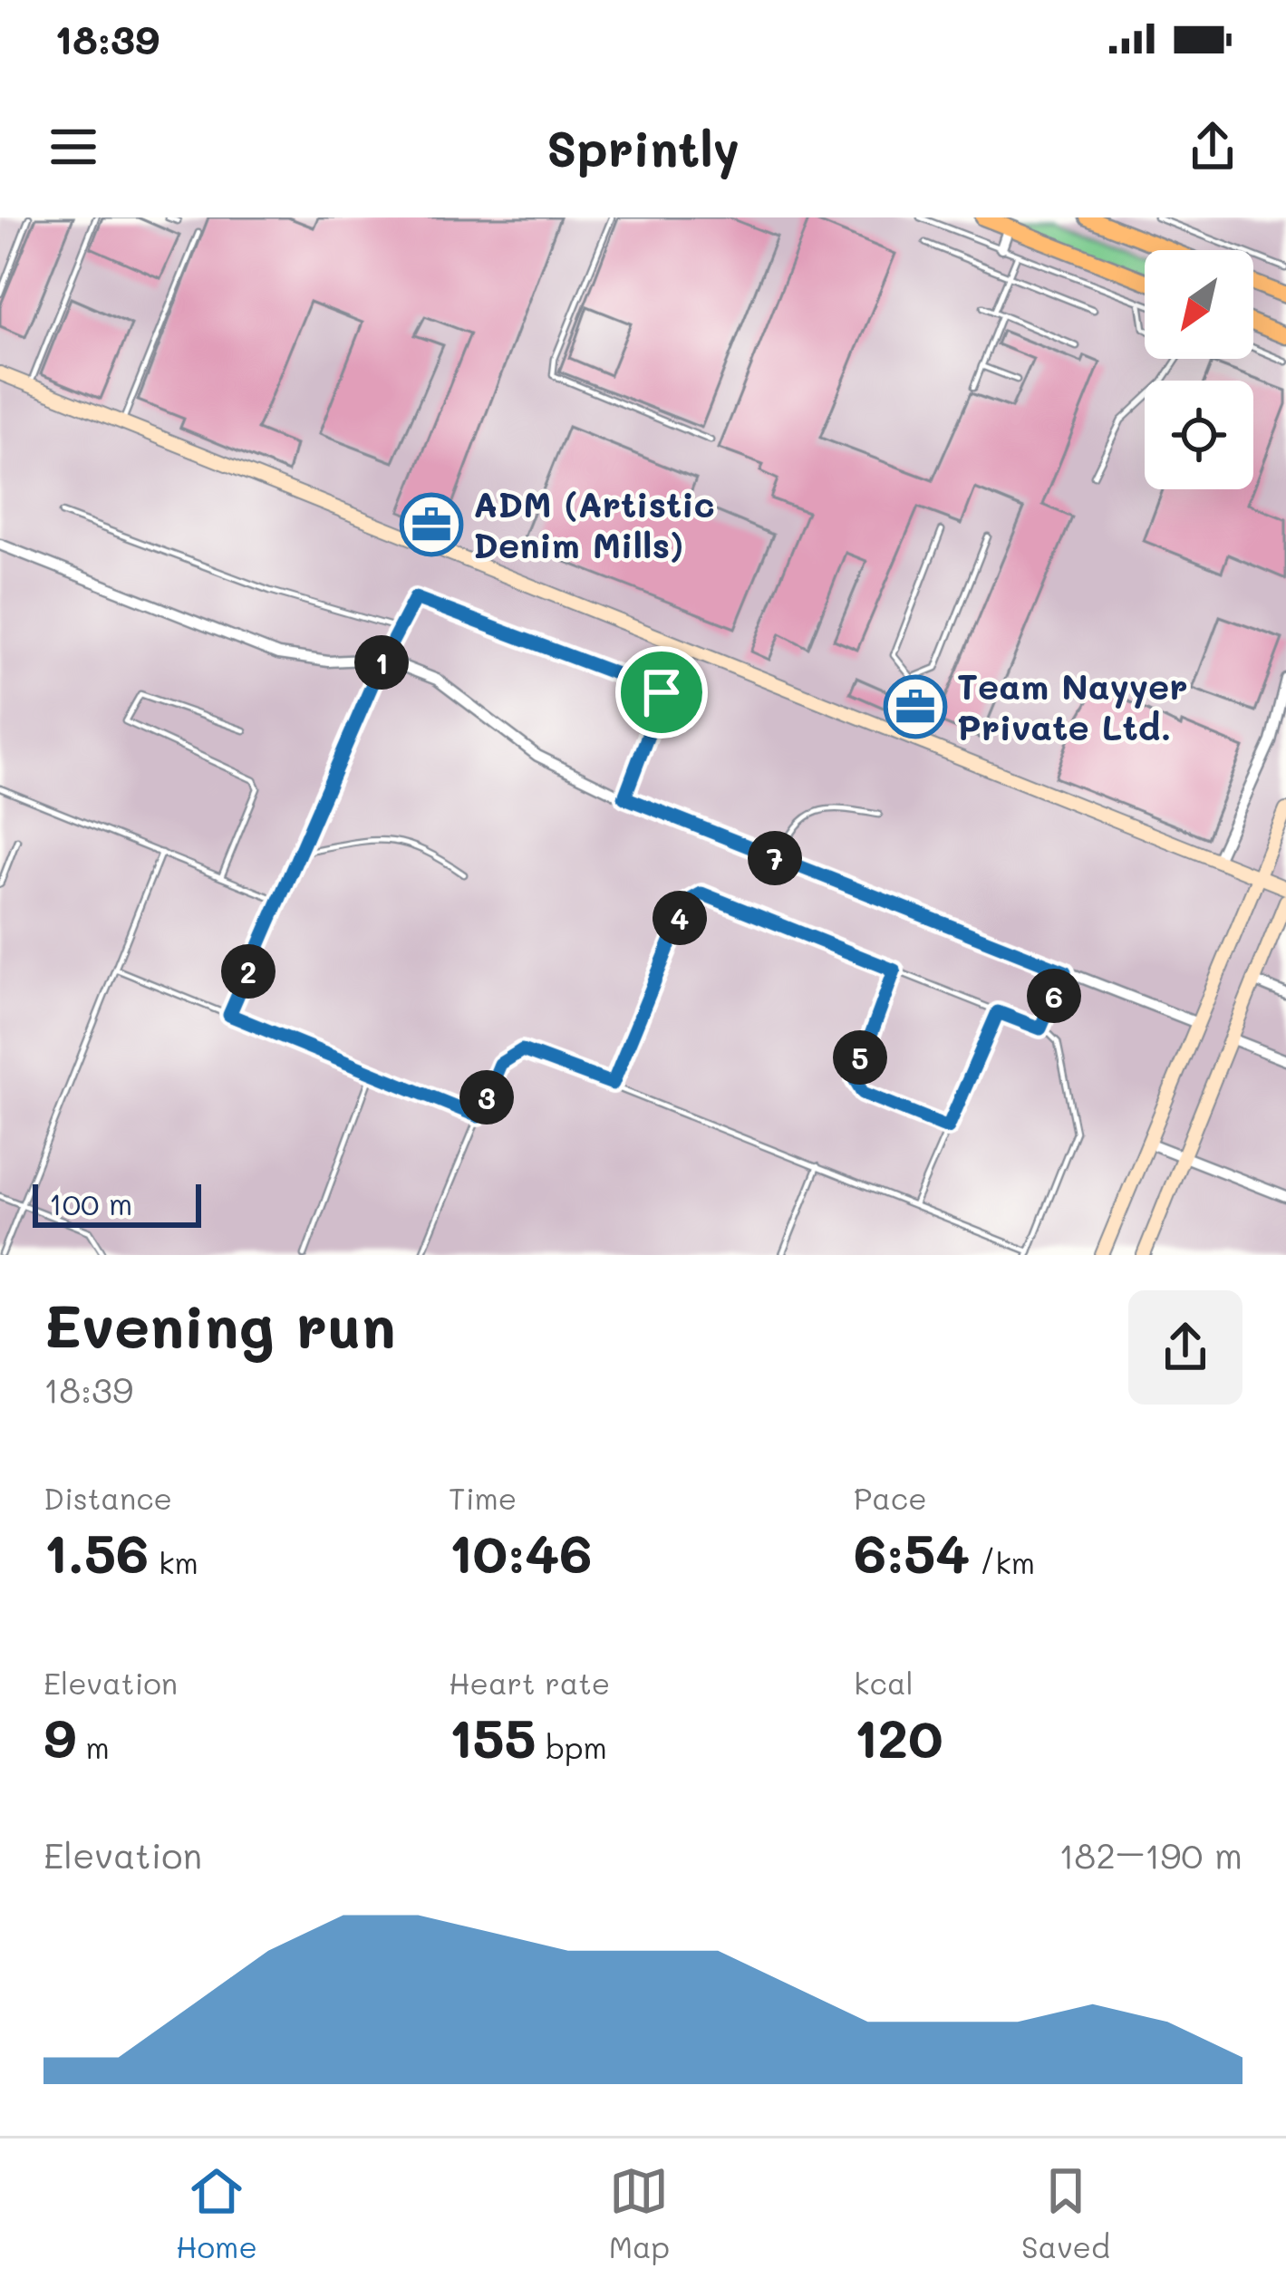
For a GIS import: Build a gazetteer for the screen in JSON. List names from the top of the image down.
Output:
{
  "places": {
    "office": ["ADM (Artistic Denim Mills)", "Team Nayyer Private Ltd."]
  },
  "scale_bar": "100 m",
  "north": "bottom left",
  "page": {
    "status": "18:39",
    "header": "Sprintly",
    "pins": [
      "1",
      "7",
      "4",
      "2",
      "6",
      "5",
      "3"
    ],
    "scale": "100 m",
    "heading": ["Evening run", "18:39"],
    "stats": [
      ["Distance", "1.56 km"],
      ["Time", "10:46"],
      ["Pace", "6:54 /km"],
      ["Elevation", "9 m"],
      ["Heart rate", "155 bpm"],
      ["kcal", "120"]
    ],
    "chart": ["Elevation", "182–190 m"],
    "tabs": ["Home", "Map", "Saved"]
  }
}
